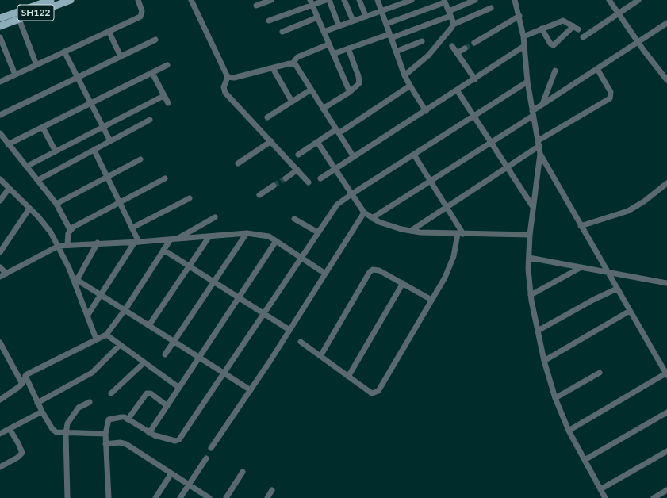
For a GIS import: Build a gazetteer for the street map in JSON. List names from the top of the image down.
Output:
{
  "streets": {
    "main road": ["SH122"]
  }
}
